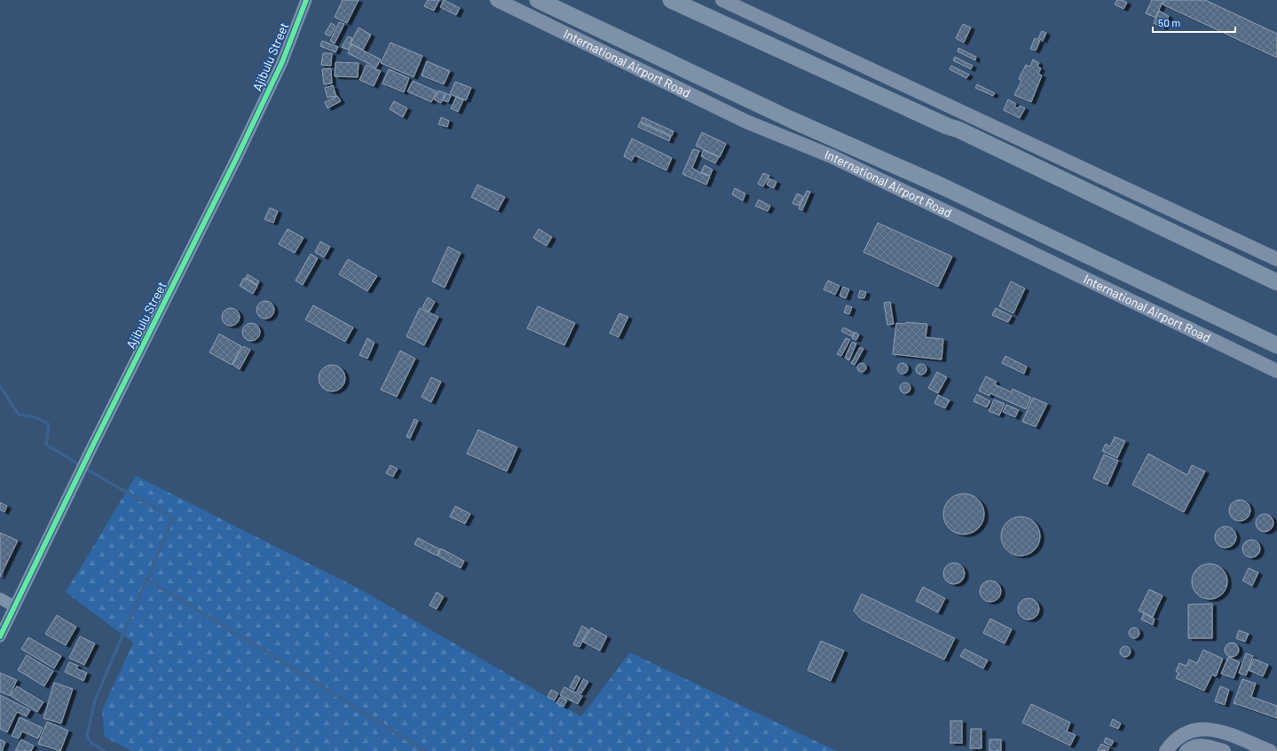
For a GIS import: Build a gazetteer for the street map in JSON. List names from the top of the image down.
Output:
{
  "streets": {
    "highway": ["International Airport Road"],
    "street": ["Ajibulu Street"]
  },
  "scale_bar": "50 m"
}
